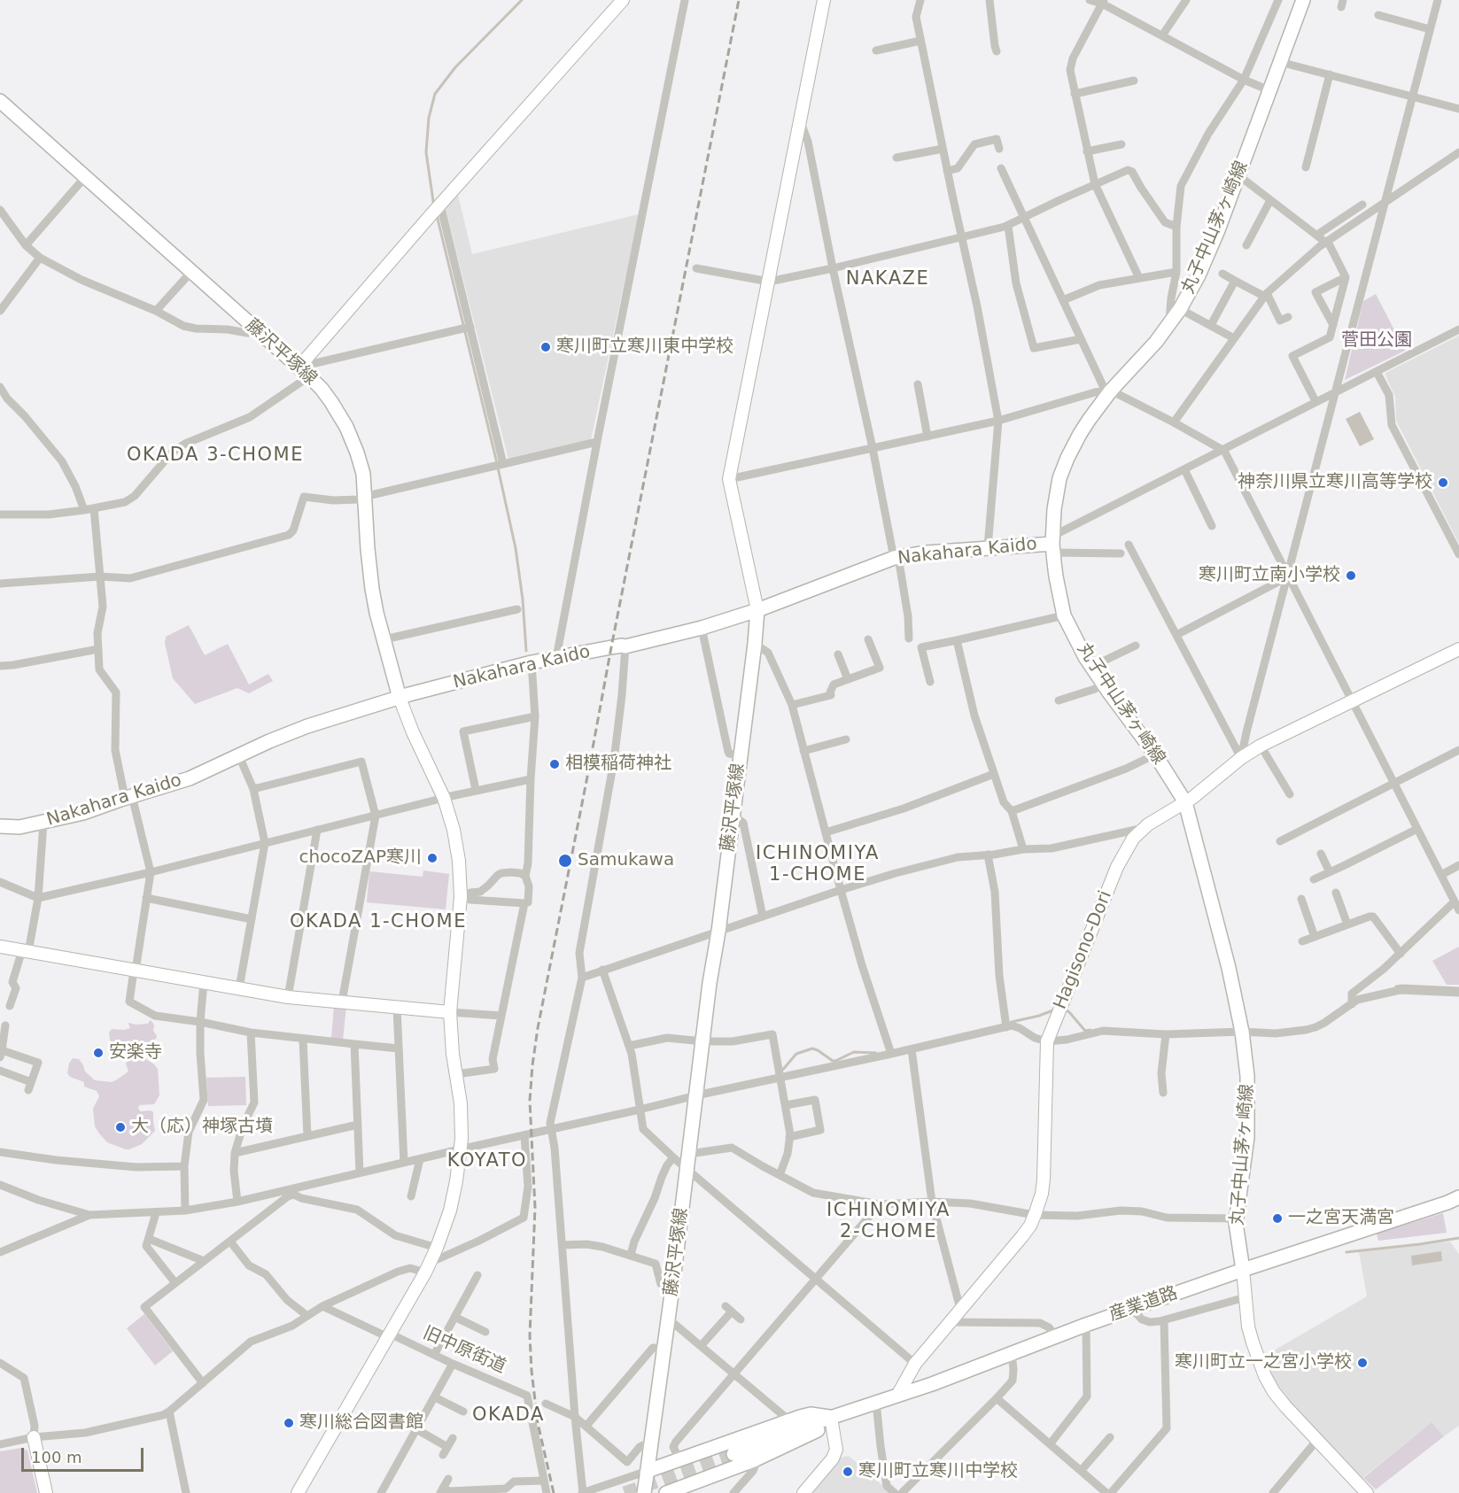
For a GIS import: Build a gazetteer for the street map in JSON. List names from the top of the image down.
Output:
{
  "streets": {
    "main road": [
      "丸子中山茅ヶ崎線",
      "藤沢平塚線",
      "Nakahara Kaido",
      "産業道路"
    ],
    "street": ["Hagisono-Dori", "旧中原街道"]
  },
  "crossings": [
    ["丸子中山茅ヶ崎線", "Nakahara Kaido"],
    ["丸子中山茅ヶ崎線", "Hagisono-Dori"],
    ["丸子中山茅ヶ崎線", "産業道路"],
    ["藤沢平塚線", "Nakahara Kaido"],
    ["Hagisono-Dori", "産業道路"]
  ],
  "districts": [
    "NAKAZE",
    "OKADA 3-CHOME",
    "ICHINOMIYA 1-CHOME",
    "OKADA 1-CHOME",
    "KOYATO",
    "ICHINOMIYA 2-CHOME",
    "OKADA"
  ],
  "parks": ["菅田公園"],
  "places": [
    "寒川町立寒川東中学校",
    "神奈川県立寒川高等学校",
    "寒川町立南小学校",
    "相模稲荷神社",
    "chocoZAP寒川",
    "Samukawa",
    "安楽寺",
    "大（応）神塚古墳",
    "一之宮天満宮",
    "寒川町立一之宮小学校",
    "寒川総合図書館",
    "寒川町立寒川中学校"
  ],
  "scale_bar": "100 m"
}
